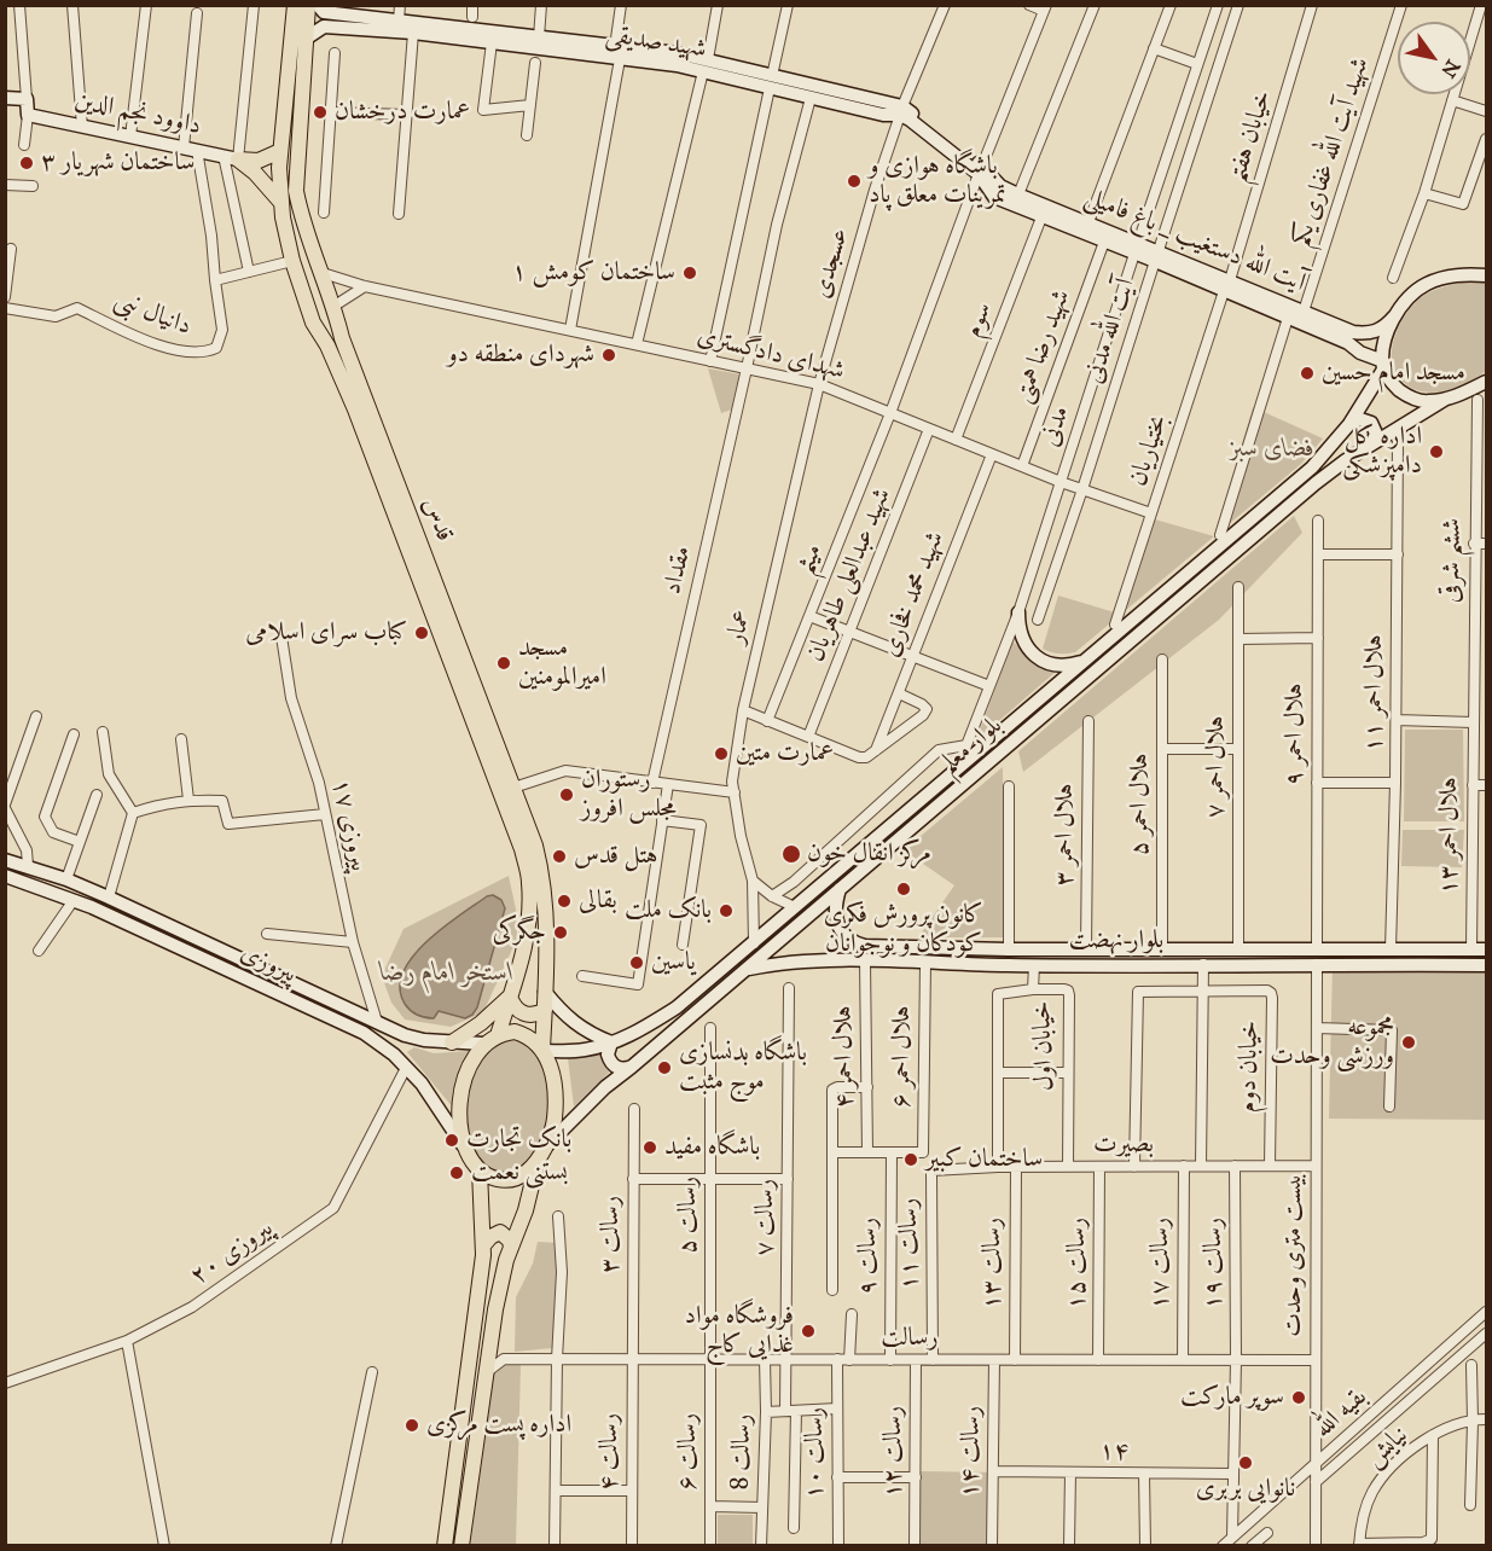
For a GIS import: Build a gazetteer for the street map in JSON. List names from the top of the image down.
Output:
{
  "streets": {
    "main road": [
      "شهید صدیقی",
      "داوود نجم الدین",
      "آیت الله دستغیب _ باغ فامیلی",
      "قدس",
      "بلوار معلم",
      "بلوار نهضت",
      "پیروزی"
    ],
    "street": [
      "خیابان هفتم",
      "شهید آیت الله غفاری یکم",
      "عسجدی",
      "دانیال نبی",
      "سوم",
      "آیت الله مدنی",
      "شهید رضا همتی",
      "شهدای دادگستری",
      "مدنی",
      "بختیاریان",
      "میثم",
      "ششم شرقی",
      "مقداد",
      "شهید عبدالعلی طاهریان",
      "شهید محمد فخاری",
      "عمار",
      "هلال احمر ۱۱",
      "هلال احمر ۹",
      "هلال احمر ۷",
      "هلال احمر ۵",
      "پیروزی ۱۷",
      "هلال احمر ۳",
      "هلال احمر ۱۳",
      "خیابان اول",
      "هلال احمر ۴",
      "هلال احمر ۶",
      "خیابان دوم",
      "بصیرت",
      "رسالت ۵",
      "رسالت ۷",
      "رسالت ۳",
      "رسالت ۱۱",
      "پیروزی ۲۰",
      "بیست متری وحدت",
      "رسالت ۹",
      "رسالت ۱۳",
      "رسالت ۱۵",
      "رسالت ۱۷",
      "رسالت ۱۹",
      "رسالت",
      "بقیه الله",
      "نیایش",
      "رسالت ۴",
      "رسالت ۶",
      "رسالت 8",
      "رسالت ۱۲",
      "رسالت ۱۴",
      "۱۴",
      "رسالت ۱۰"
    ]
  },
  "crossings": [
    ["شهید صدیقی", "آیت الله دستغیب _ باغ فامیلی"],
    ["شهید صدیقی", "عسجدی"],
    ["شهید صدیقی", "قدس"],
    ["شهید صدیقی", "میثم"],
    ["شهید صدیقی", "مقداد"],
    ["داوود نجم الدین", "دانیال نبی"],
    ["خیابان هفتم", "آیت الله دستغیب _ باغ فامیلی"],
    ["خیابان هفتم", "بختیاریان"],
    ["شهید آیت الله غفاری یکم", "آیت الله دستغیب _ باغ فامیلی"],
    ["آیت الله دستغیب _ باغ فامیلی", "سوم"],
    ["آیت الله دستغیب _ باغ فامیلی", "آیت الله مدنی"],
    ["آیت الله دستغیب _ باغ فامیلی", "شهید رضا همتی"],
    ["آیت الله دستغیب _ باغ فامیلی", "مدنی"],
    ["آیت الله دستغیب _ باغ فامیلی", "بختیاریان"],
    ["آیت الله دستغیب _ باغ فامیلی", "میثم"],
    ["آیت الله دستغیب _ باغ فامیلی", "بلوار معلم"],
    ["عسجدی", "شهدای دادگستری"],
    ["عسجدی", "عمار"],
    ["سوم", "شهدای دادگستری"],
    ["آیت الله مدنی", "شهدای دادگستری"],
    ["شهید رضا همتی", "شهدای دادگستری"],
    ["شهدای دادگستری", "مدنی"],
    ["شهدای دادگستری", "بختیاریان"],
    ["شهدای دادگستری", "قدس"],
    ["شهدای دادگستری", "میثم"],
    ["شهدای دادگستری", "مقداد"],
    ["شهدای دادگستری", "شهید عبدالعلی طاهریان"],
    ["شهدای دادگستری", "شهید محمد فخاری"],
    ["شهدای دادگستری", "عمار"],
    ["مدنی", "بلوار معلم"],
    ["قدس", "بلوار معلم"],
    ["قدس", "پیروزی"],
    ["ششم شرقی", "هلال احمر ۱۳"],
    ["عمار", "بلوار معلم"],
    ["هلال احمر ۱۱", "بلوار نهضت"],
    ["هلال احمر ۹", "بلوار نهضت"],
    ["بلوار معلم", "بلوار نهضت"],
    ["بلوار معلم", "پیروزی"],
    ["هلال احمر ۷", "بلوار نهضت"],
    ["هلال احمر ۵", "بلوار نهضت"],
    ["پیروزی ۱۷", "پیروزی"],
    ["هلال احمر ۳", "بلوار نهضت"],
    ["هلال احمر ۱۳", "بلوار نهضت"],
    ["بلوار نهضت", "هلال احمر ۴"],
    ["بلوار نهضت", "هلال احمر ۶"],
    ["بلوار نهضت", "بیست متری وحدت"],
    ["پیروزی", "پیروزی ۲۰"],
    ["خیابان اول", "بصیرت"],
    ["هلال احمر ۶", "رسالت ۹"],
    ["خیابان دوم", "بصیرت"],
    ["بصیرت", "رسالت ۱۱"],
    ["بصیرت", "بیست متری وحدت"],
    ["بصیرت", "رسالت ۱۳"],
    ["بصیرت", "رسالت ۱۵"],
    ["بصیرت", "رسالت ۱۷"],
    ["بصیرت", "رسالت ۱۹"],
    ["رسالت ۵", "رسالت"],
    ["رسالت ۵", "رسالت ۶"],
    ["رسالت ۷", "رسالت"],
    ["رسالت ۳", "رسالت"],
    ["رسالت ۳", "رسالت ۴"],
    ["رسالت ۱۱", "رسالت"],
    ["بیست متری وحدت", "رسالت"],
    ["بیست متری وحدت", "بقیه الله"],
    ["رسالت ۹", "رسالت"],
    ["رسالت ۱۳", "رسالت"],
    ["رسالت ۱۵", "رسالت"],
    ["رسالت ۱۷", "رسالت"],
    ["رسالت ۱۹", "رسالت"],
    ["رسالت ۱۹", "بقیه الله"],
    ["رسالت ۱۹", "۱۴"],
    ["رسالت", "رسالت ۴"],
    ["رسالت", "رسالت ۶"],
    ["رسالت", "رسالت 8"],
    ["رسالت", "رسالت ۱۲"],
    ["رسالت", "رسالت ۱۴"],
    ["رسالت", "رسالت ۱۰"],
    ["رسالت ۱۴", "۱۴"]
  ],
  "water": ["استخر امام رضا"],
  "parks": ["فضای سبز"],
  "places": [
    "عمارت درخشان",
    "ساختمان شهریار ۳",
    "باشگاه هوازی و تمرینات معلق پاد",
    "ساختمان کومش ۱",
    "شهردای منطقه دو",
    "مسجد امام حسین",
    "اداره کل دامپزشکی",
    "کباب سرای اسلامی",
    "مسجد امیرالمومنین",
    "عمارت متین",
    "رستوران مجلس افروز",
    "مرکز انقال خون",
    "هتل قدس",
    "کانون پرورش فکری کودکان و نوجوانان",
    "بقالی",
    "بانک ملت",
    "جگرکی",
    "یاسین",
    "مجموعه ورزشی وحدت",
    "باشگاه بدنسازی موج مثبت",
    "بانک تجارت",
    "باشگاه مفید",
    "ساختمان کبیر",
    "بستنی نعمت",
    "فروشگاه مواد غذایی کاج",
    "سوپر مارکت",
    "اداره پست مرکزی",
    "نانوایی بربری"
  ],
  "north": "bottom right"
}
